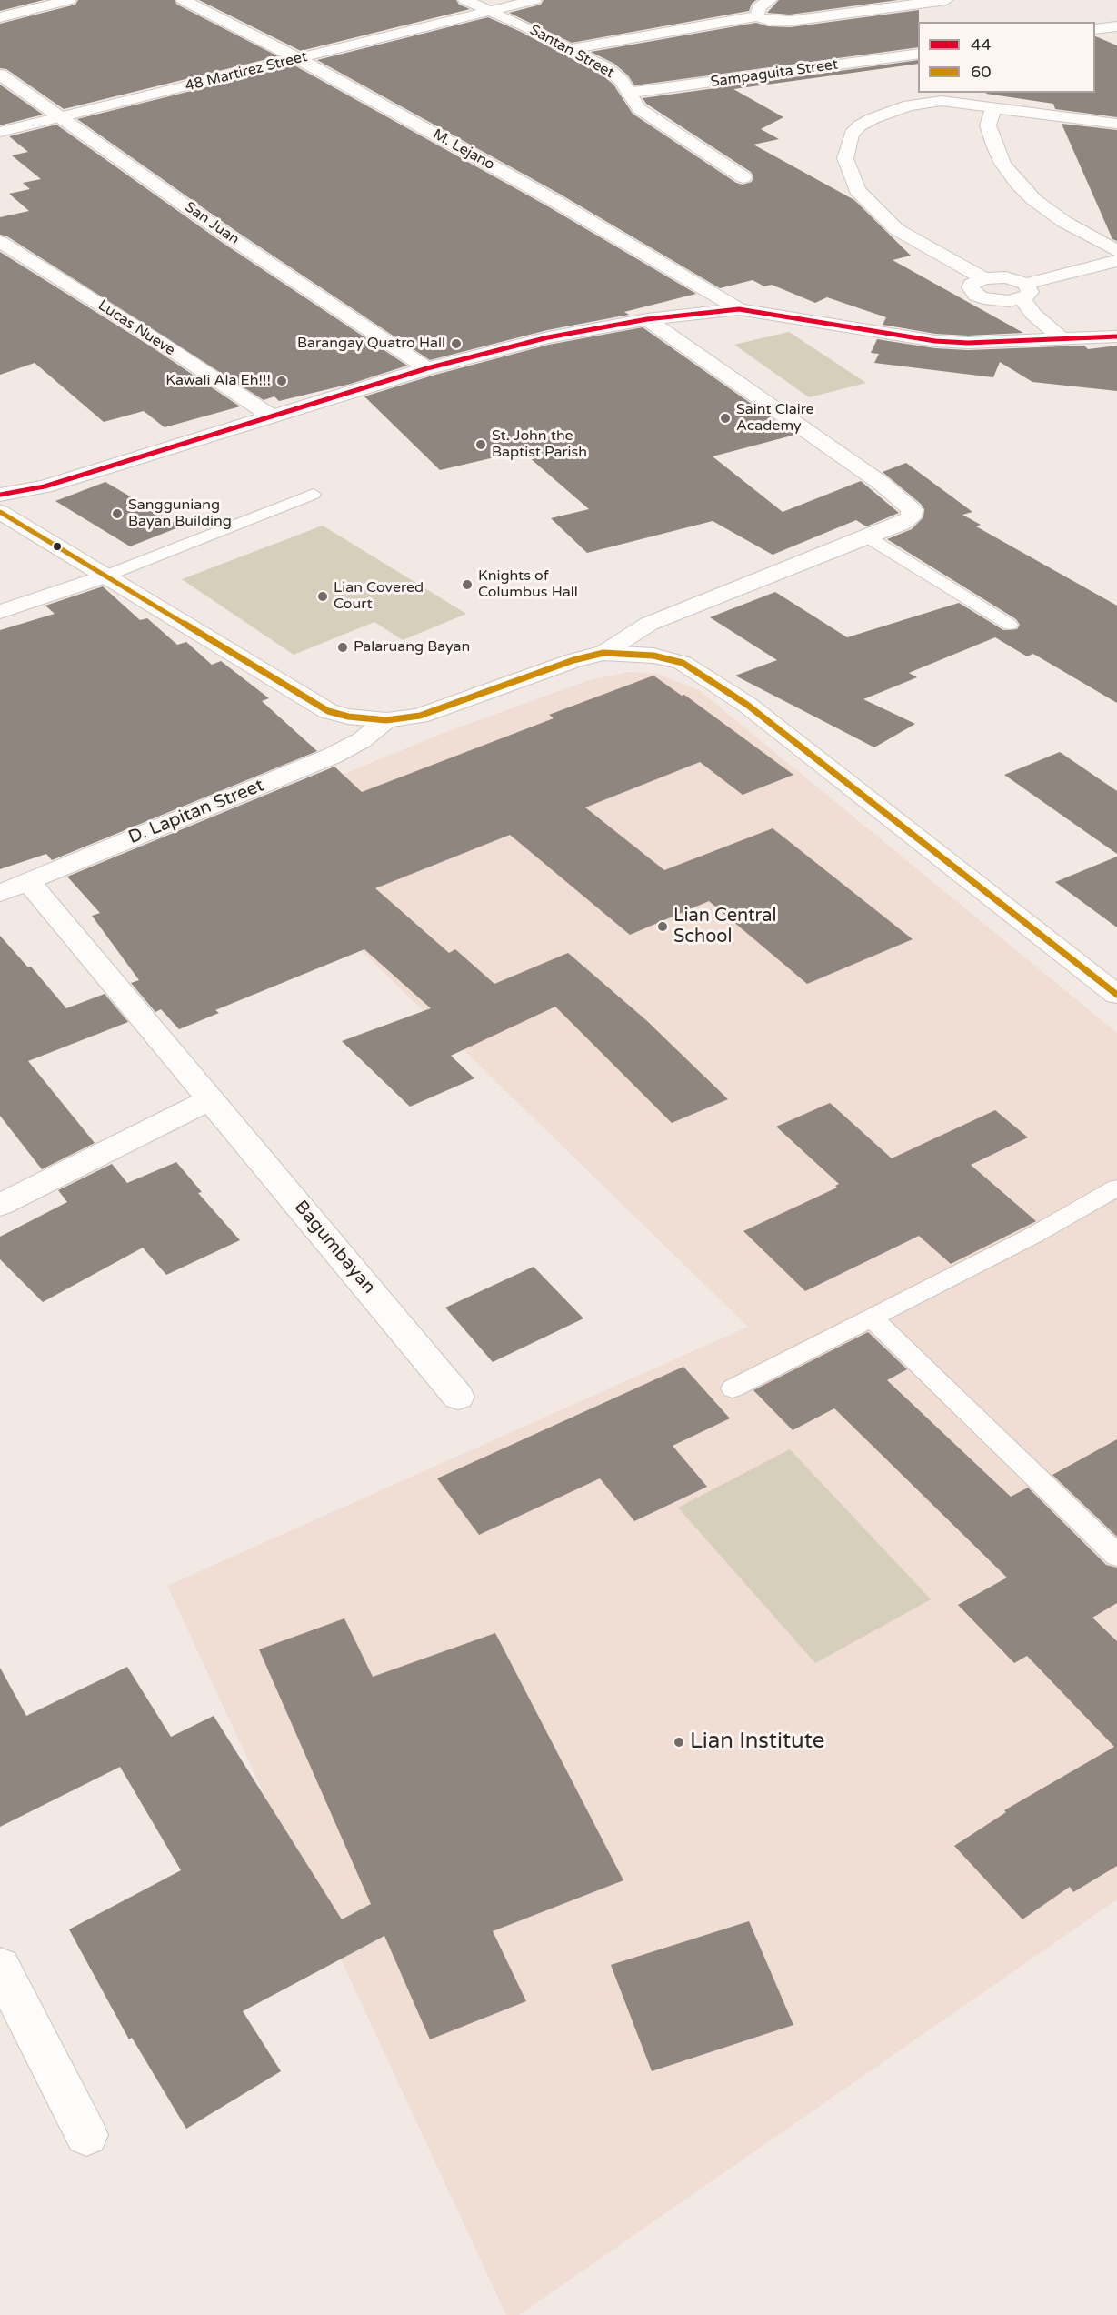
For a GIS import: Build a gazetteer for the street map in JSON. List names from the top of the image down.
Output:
{
  "streets": {
    "street": [
      "Santan Street",
      "48 Martirez Street",
      "Sampaguita Street",
      "M. Lejano",
      "San Juan",
      "Lucas Nueve",
      "D. Lapitan Street",
      "Bagumbayan"
    ]
  },
  "crossings": [
    ["Santan Street", "48 Martirez Street"],
    ["Santan Street", "Sampaguita Street"],
    ["48 Martirez Street", "M. Lejano"],
    ["48 Martirez Street", "San Juan"],
    ["D. Lapitan Street", "Bagumbayan"]
  ],
  "places": [
    "Barangay Quatro Hall",
    "Kawali Ala Eh!!!",
    "Saint Claire Academy",
    "St. John the Baptist Parish",
    "Sangguniang Bayan Building",
    "Knights of Columbus Hall",
    "Lian Covered Court",
    "Palaruang Bayan",
    "Lian Central School",
    "Lian Institute"
  ],
  "lines": ["transit line 44", "transit line 60"],
  "legend": ["44", "60"]
}
